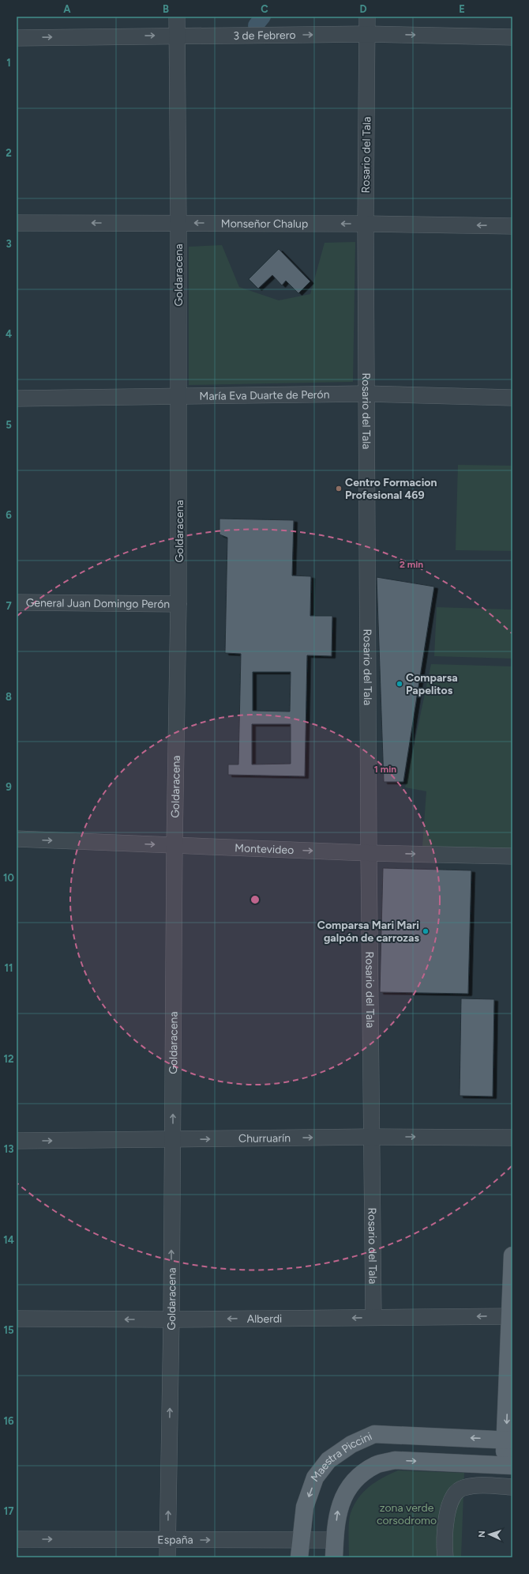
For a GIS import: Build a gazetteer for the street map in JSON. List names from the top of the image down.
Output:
{
  "streets": {
    "main road": ["Maestra Piccini"],
    "street": [
      "3 de Febrero",
      "Rosario del Tala",
      "Monseñor Chalup",
      "Goldaracena",
      "María Eva Duarte de Perón",
      "General Juan Domingo Perón",
      "Montevideo",
      "Churruarín",
      "Alberdi",
      "España"
    ]
  },
  "crossings": [
    ["3 de Febrero", "Rosario del Tala"],
    ["3 de Febrero", "Goldaracena"],
    ["Rosario del Tala", "Monseñor Chalup"],
    ["Rosario del Tala", "María Eva Duarte de Perón"],
    ["Rosario del Tala", "Montevideo"],
    ["Rosario del Tala", "Churruarín"],
    ["Rosario del Tala", "Alberdi"],
    ["Monseñor Chalup", "Goldaracena"],
    ["Goldaracena", "María Eva Duarte de Perón"],
    ["Goldaracena", "General Juan Domingo Perón"],
    ["Goldaracena", "Montevideo"],
    ["Goldaracena", "Churruarín"],
    ["Goldaracena", "Alberdi"],
    ["Goldaracena", "España"],
    ["Maestra Piccini", "España"]
  ],
  "one_way": [
    "3 de Febrero",
    "Monseñor Chalup",
    "Goldaracena",
    "Montevideo",
    "Churruarín",
    "Alberdi",
    "España"
  ],
  "parks": ["zona verde corsodromo"],
  "places": ["Centro Formacion Profesional 469", "Comparsa Papelitos", "Comparsa Mari Mari galpón de carrozas"],
  "north": "left",
  "grid": {
    "columns": [
      "A",
      "B",
      "C",
      "D",
      "E"
    ],
    "rows": [
      "1",
      "2",
      "3",
      "4",
      "5",
      "6",
      "7",
      "8",
      "9",
      "10",
      "11",
      "12",
      "13",
      "14",
      "15",
      "16",
      "17"
    ]
  },
  "rings": ["2 min", "1 min"]
}
